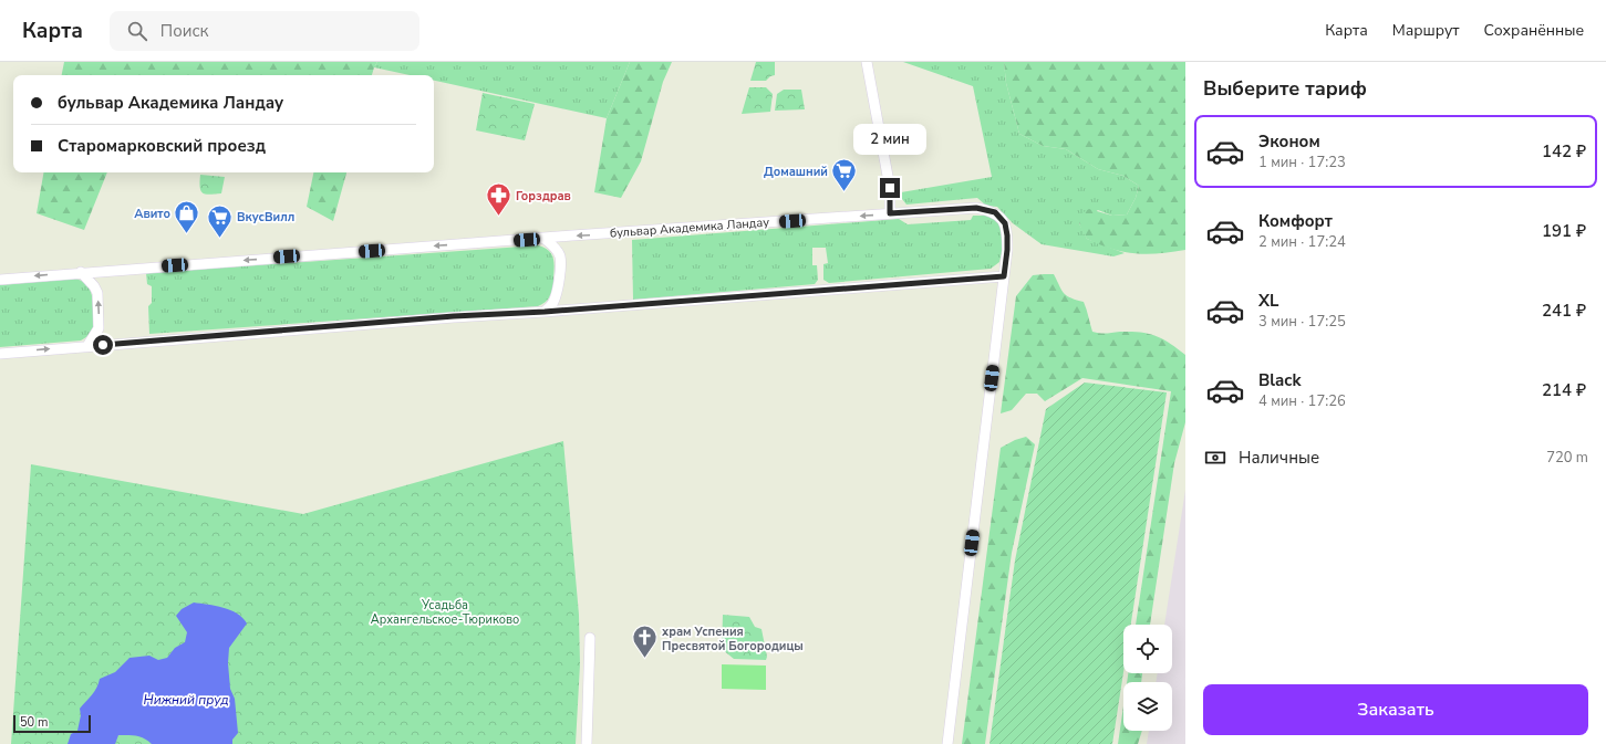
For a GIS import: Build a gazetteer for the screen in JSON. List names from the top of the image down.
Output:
{
  "streets": {
    "street": ["бульвар Академика Ландау"]
  },
  "water": ["Нижний пруд"],
  "parks": ["Усадьба Архангельское-Тюриково"],
  "places": {
    "supermarket": ["Домашний", "ВкусВилл"],
    "pharmacy": ["Горздрав"],
    "shop": ["Авито"],
    "church": ["храм Успения Пресвятой Богородицы"]
  },
  "scale_bar": "50 m",
  "page": {
    "header": "Карта",
    "search": "Поиск",
    "nav": ["Карта", "Маршрут", "Сохранённые"],
    "heading": "Выберите тариф",
    "banner": ["бульвар Академика Ландау", "Старомарковский проезд"],
    "list": [
      {
        "name": "Эконом",
        "note": "1 мин · 17:23",
        "value": "142 ₽"
      },
      {
        "name": "Комфорт",
        "note": "2 мин · 17:24",
        "value": "191 ₽"
      },
      {
        "name": "XL",
        "note": "3 мин · 17:25",
        "value": "241 ₽"
      },
      {
        "name": "Black",
        "note": "4 мин · 17:26",
        "value": "214 ₽"
      }
    ],
    "bubble": "2 мин",
    "pay": ["Наличные", "720 m"],
    "buttons": "Заказать",
    "scale": "50 m"
  }
}
